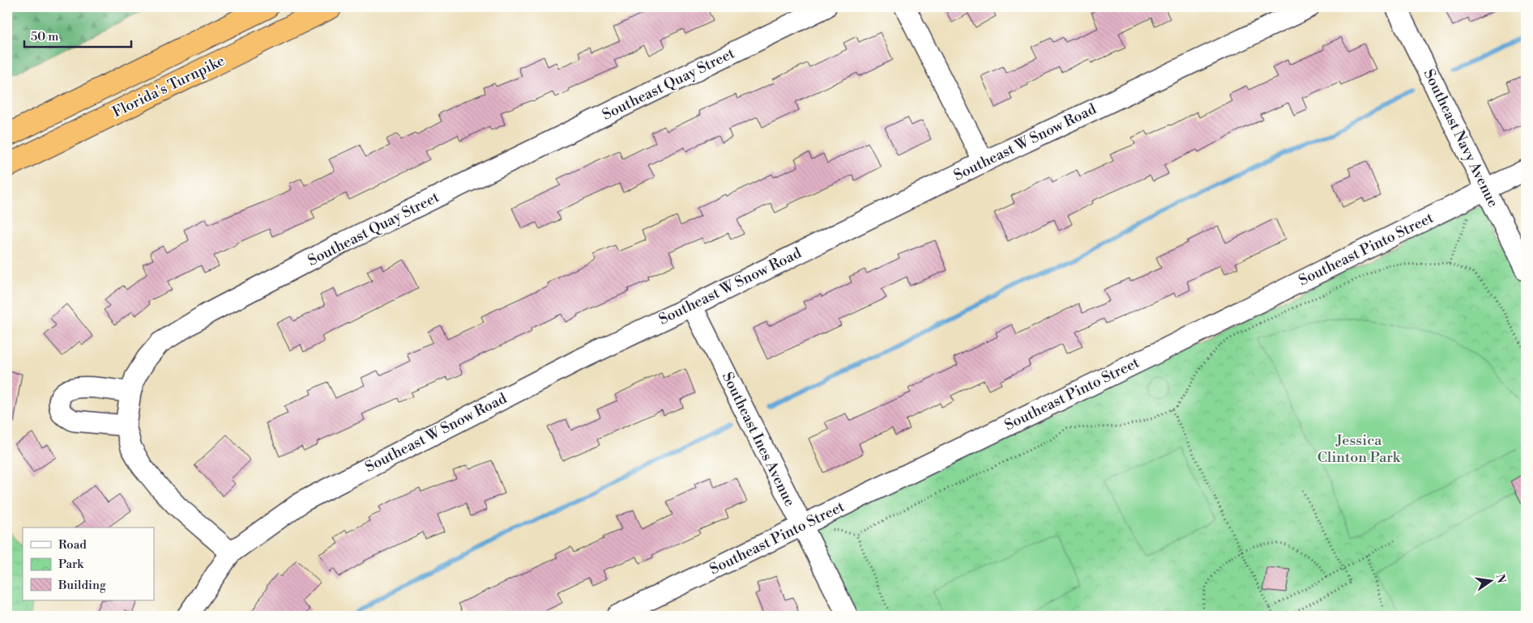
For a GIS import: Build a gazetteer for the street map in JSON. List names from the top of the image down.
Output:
{
  "streets": {
    "highway": ["Florida's Turnpike"],
    "street": [
      "Southeast Quay Street",
      "Southeast Navy Avenue",
      "Southeast W Snow Road",
      "Southeast Pinto Street",
      "Southeast Ines Avenue"
    ]
  },
  "crossings": [
    ["Southeast Quay Street", "Southeast W Snow Road"],
    ["Southeast Navy Avenue", "Southeast Pinto Street"],
    ["Southeast W Snow Road", "Southeast Ines Avenue"],
    ["Southeast Pinto Street", "Southeast Ines Avenue"]
  ],
  "parks": ["Jessica Clinton Park"],
  "legend": ["Road", "Park", "Building"],
  "scale_bar": "50 m",
  "north": "right"
}
